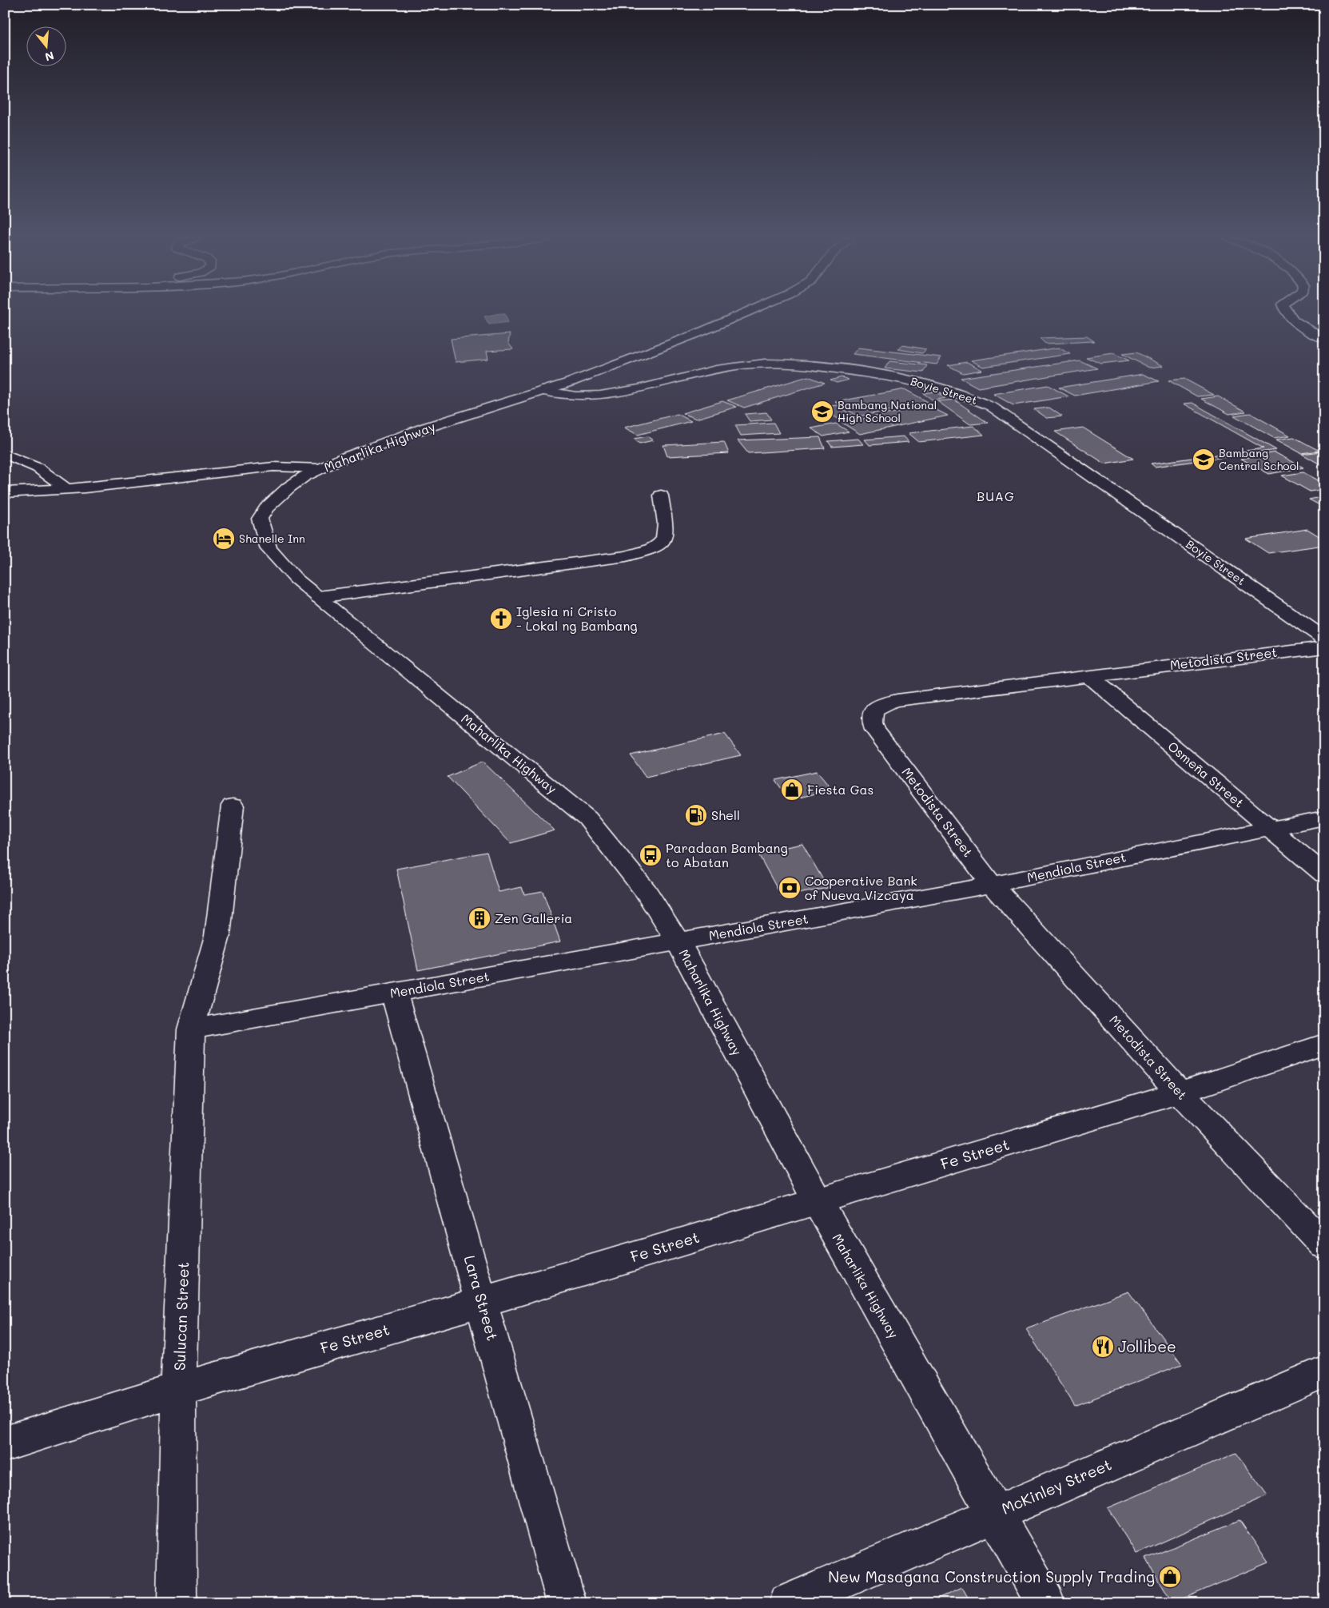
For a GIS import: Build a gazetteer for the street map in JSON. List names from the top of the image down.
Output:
{
  "streets": {
    "street": [
      "Boyie Street",
      "Maharlika Highway",
      "Metodista Street",
      "Osmeña Street",
      "Mendiola Street",
      "Fe Street",
      "Lara Street",
      "Sulucan Street",
      "McKinley Street"
    ]
  },
  "crossings": [
    ["Boyie Street", "Maharlika Highway"],
    ["Maharlika Highway", "Mendiola Street"],
    ["Maharlika Highway", "Fe Street"],
    ["Maharlika Highway", "McKinley Street"],
    ["Metodista Street", "Osmeña Street"],
    ["Metodista Street", "Mendiola Street"],
    ["Metodista Street", "Fe Street"],
    ["Osmeña Street", "Mendiola Street"],
    ["Mendiola Street", "Lara Street"],
    ["Mendiola Street", "Sulucan Street"],
    ["Fe Street", "Lara Street"],
    ["Fe Street", "Sulucan Street"]
  ],
  "districts": ["BUAG"],
  "places": {
    "school or university": ["Bambang National High School", "Bambang Central School"],
    "hotel": ["Shanelle Inn"],
    "church": ["Iglesia ni Cristo - Lokal ng Bambang"],
    "shop": ["Fiesta Gas", "New Masagana Construction Supply Trading"],
    "fuel station": ["Shell"],
    "bus stop": ["Paradaan Bambang to Abatan"],
    "bank": ["Cooperative Bank of Nueva Vizcaya"],
    "building": ["Zen Galleria"],
    "restaurant": ["Jollibee"]
  },
  "north": "bottom"
}
